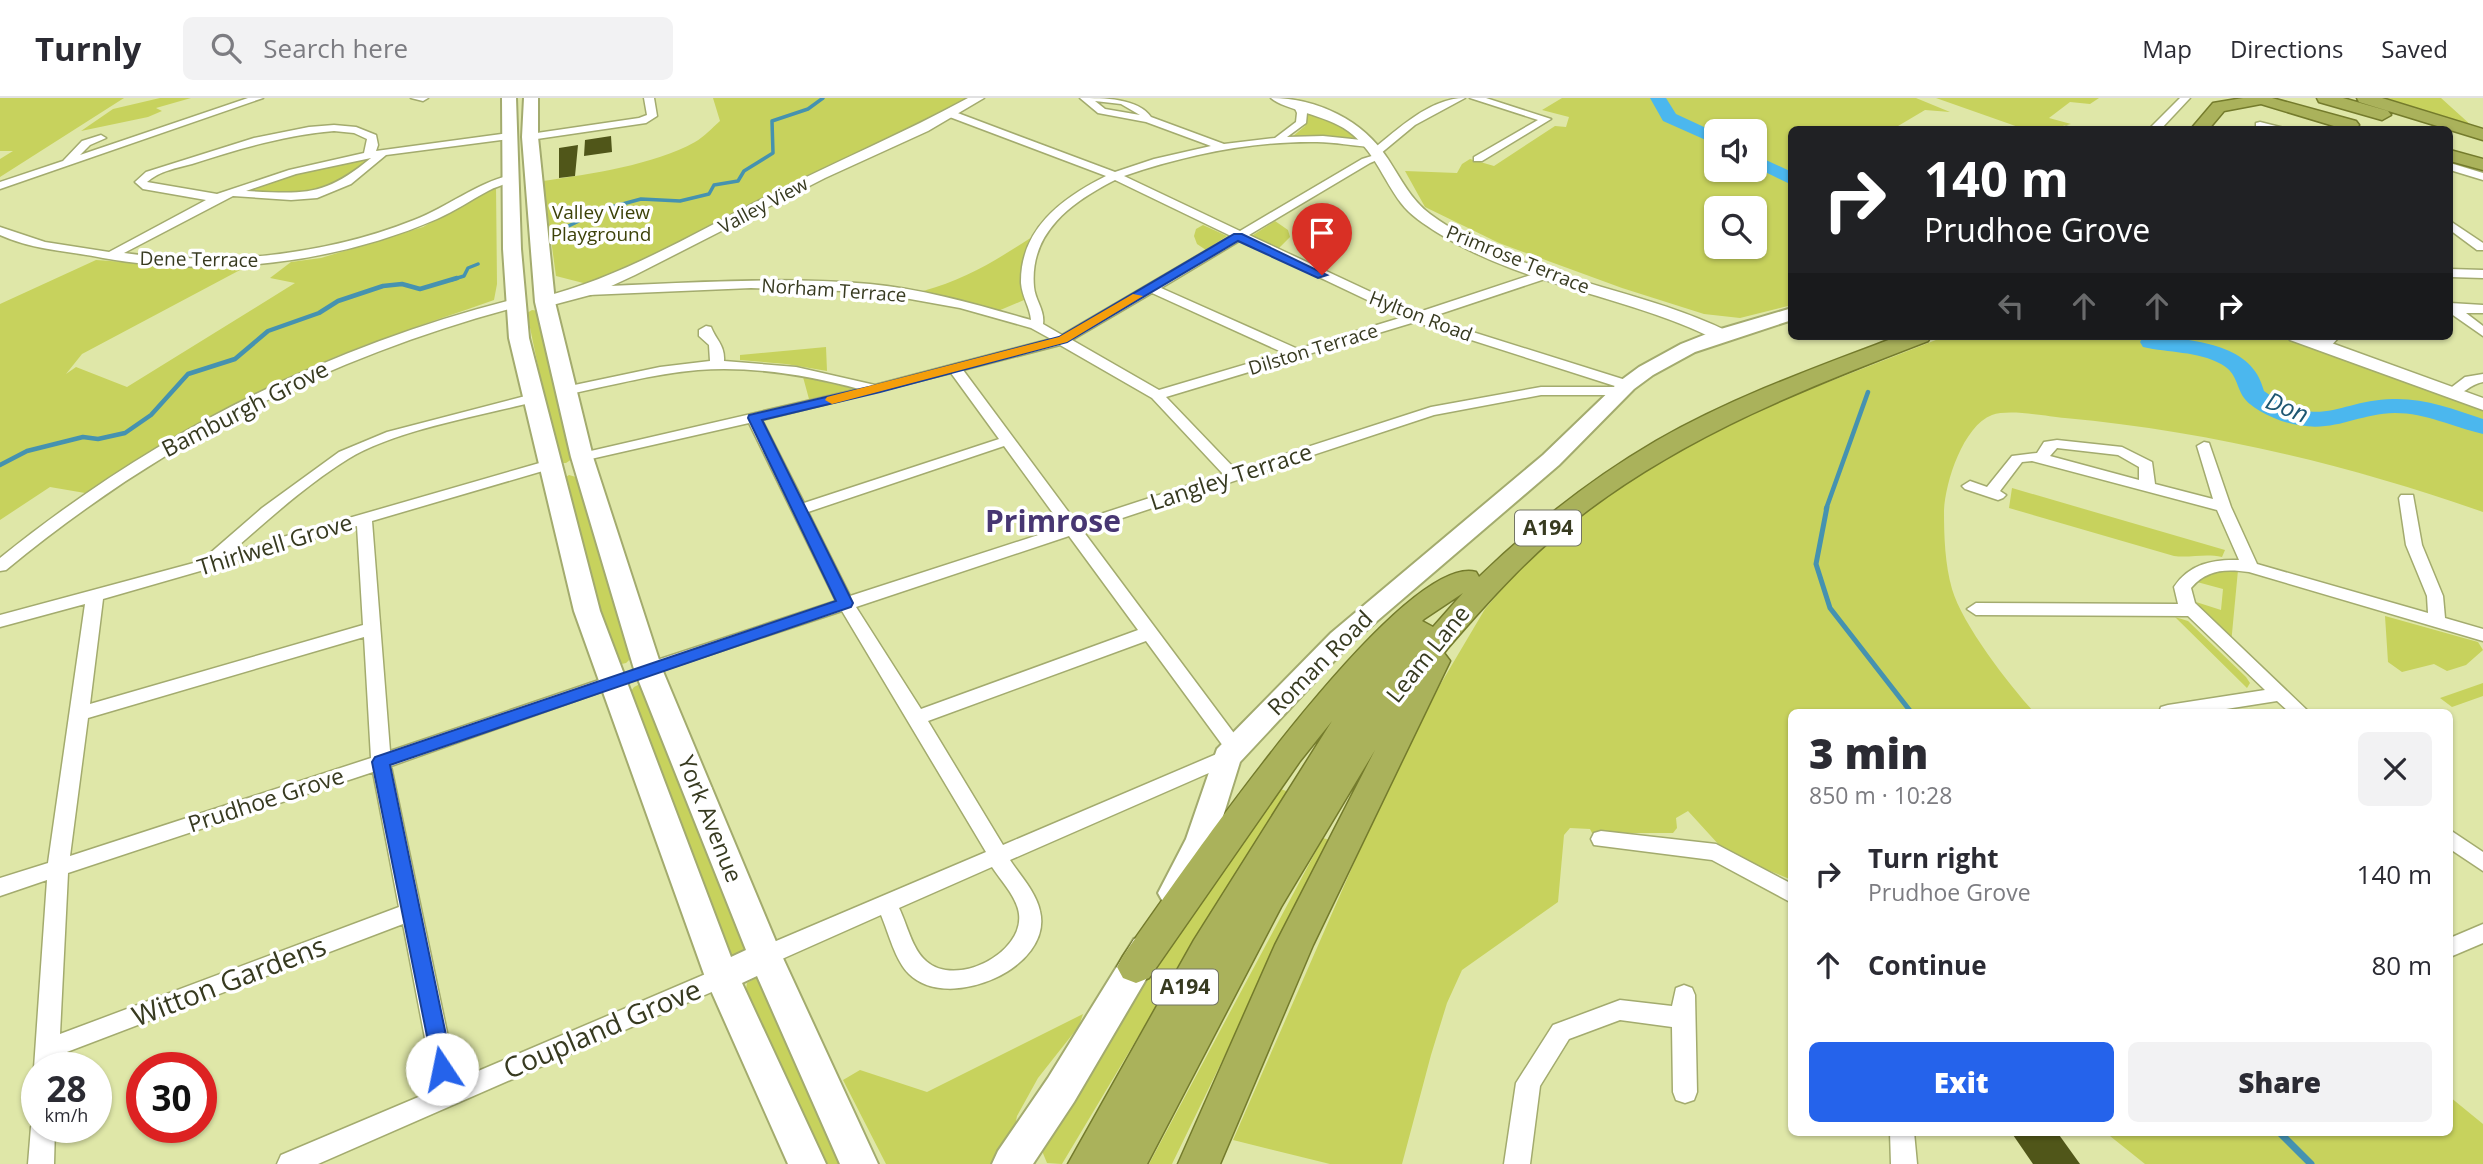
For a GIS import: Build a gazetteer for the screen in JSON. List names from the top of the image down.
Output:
{
  "streets": {
    "highway": ["A194", "Leam Lane"],
    "main road": ["Roman Road", "York Avenue"],
    "street": [
      "Valley View",
      "Dene Terrace",
      "Primrose Terrace",
      "Norham Terrace",
      "Hylton Road",
      "Dilston Terrace",
      "Bamburgh Grove",
      "Langley Terrace",
      "Thirlwell Grove",
      "Prudhoe Grove",
      "Witton Gardens",
      "Coupland Grove"
    ]
  },
  "crossings": [
    ["Valley View", "Norham Terrace"],
    ["Valley View", "Hylton Road"],
    ["Valley View", "York Avenue"],
    ["Dene Terrace", "York Avenue"],
    ["Primrose Terrace", "Dilston Terrace"],
    ["Primrose Terrace", "Roman Road"],
    ["Norham Terrace", "Dilston Terrace"],
    ["Norham Terrace", "Langley Terrace"],
    ["Hylton Road", "Dilston Terrace"],
    ["Hylton Road", "Langley Terrace"],
    ["Hylton Road", "Roman Road"],
    ["Bamburgh Grove", "York Avenue"],
    ["Langley Terrace", "Roman Road"],
    ["Langley Terrace", "York Avenue"],
    ["A194", "Leam Lane"],
    ["A194", "Roman Road"],
    ["Thirlwell Grove", "York Avenue"],
    ["Prudhoe Grove", "York Avenue"],
    ["York Avenue", "Coupland Grove"]
  ],
  "districts": ["Primrose"],
  "water": ["Don"],
  "parks": ["Valley View Playground"],
  "page": {
    "header": "Turnly",
    "search": "Search here",
    "nav": ["Map", "Directions", "Saved"],
    "turn": ["140 m", "Prudhoe Grove"],
    "heading": ["3 min", "850 m · 10:28"],
    "list": [
      {
        "name": "Turn right",
        "note": "Prudhoe Grove",
        "value": "140 m"
      },
      {
        "name": "Continue",
        "value": "80 m"
      }
    ],
    "buttons": ["Exit", "Share"],
    "speed": "28 km/h",
    "limit": "30"
  }
}
